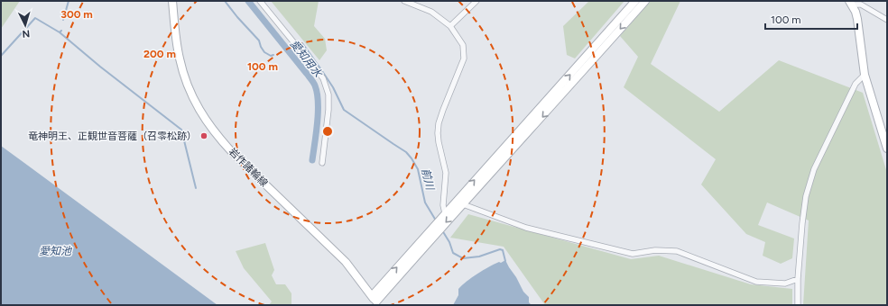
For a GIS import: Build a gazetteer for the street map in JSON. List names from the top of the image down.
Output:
{
  "streets": {
    "street": ["岩作諸輪線"]
  },
  "water": ["愛知用水", "前川", "愛知池"],
  "places": ["竜神明王、正観世音菩薩（召零松跡）"],
  "scale_bar": "100 m",
  "north": "bottom",
  "rings": ["300 m", "200 m", "100 m"]
}
